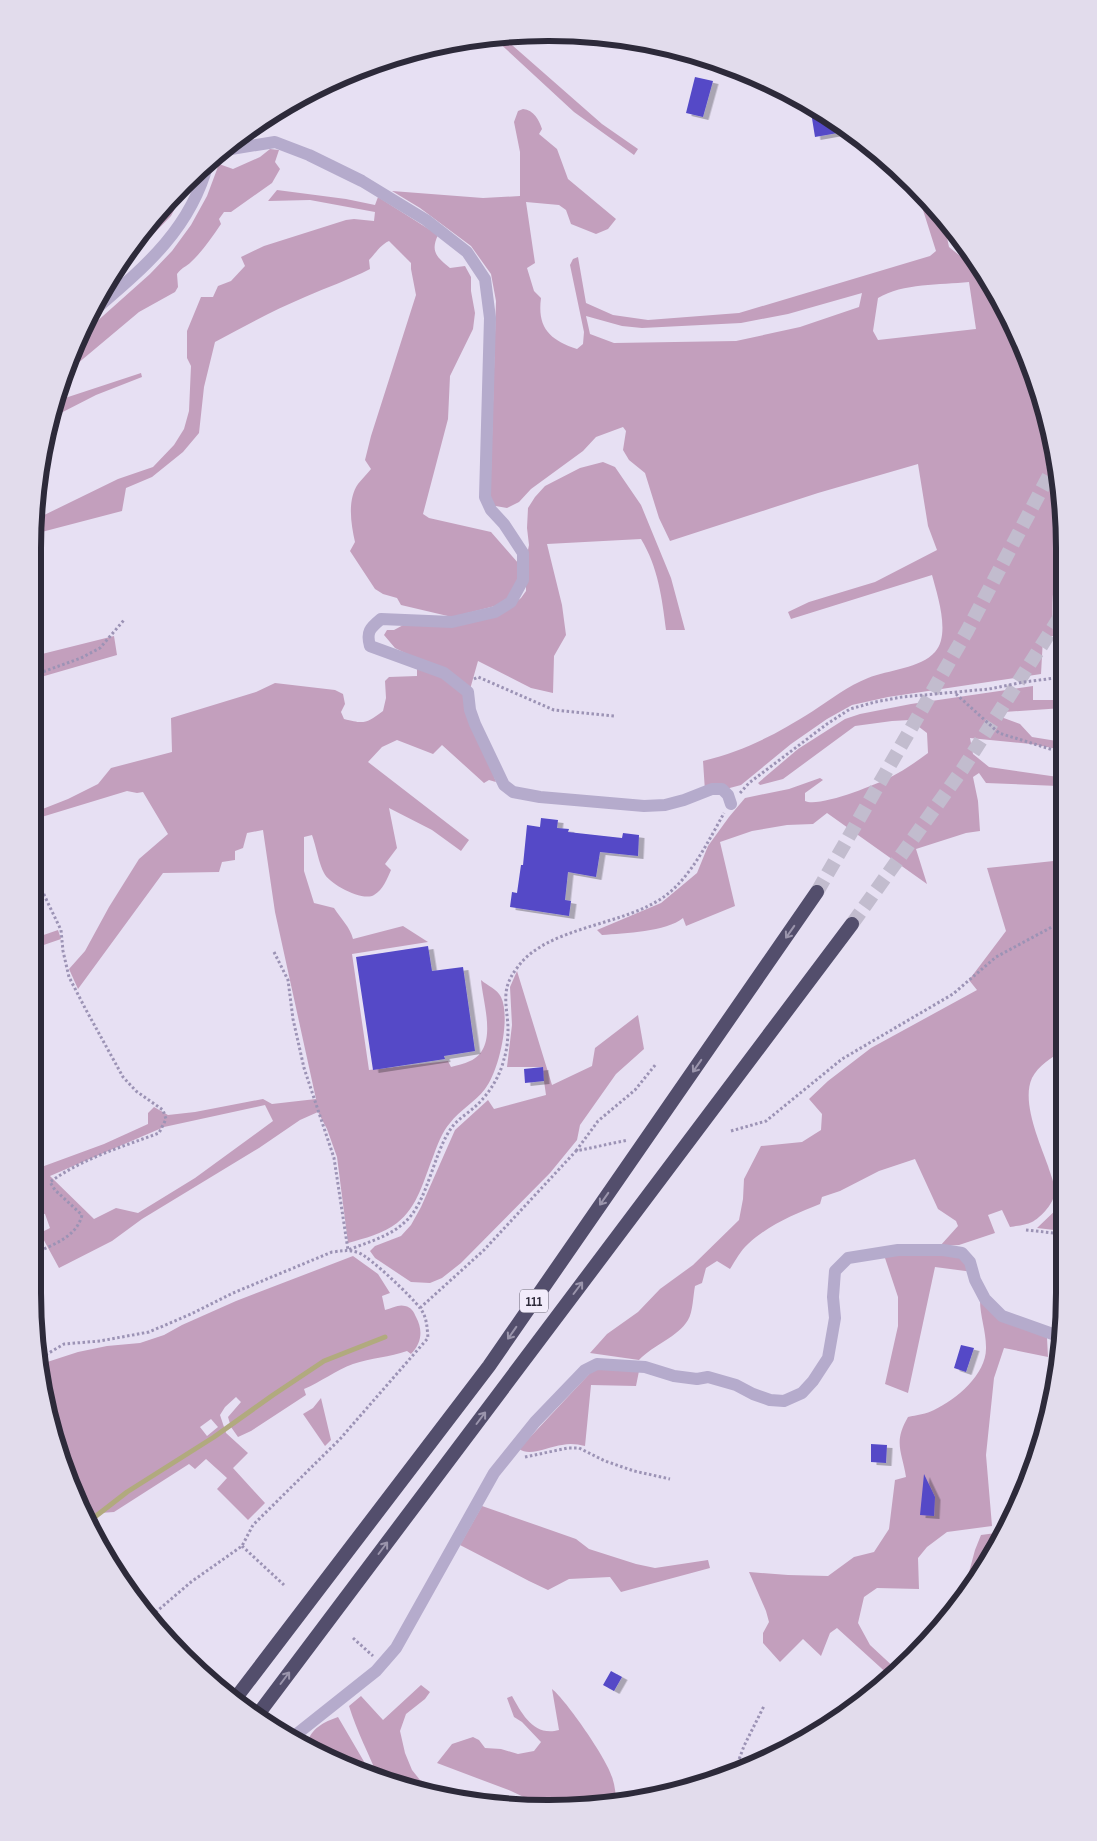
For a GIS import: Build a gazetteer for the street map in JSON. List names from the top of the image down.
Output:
{
  "streets": {
    "highway": ["111"]
  }
}
